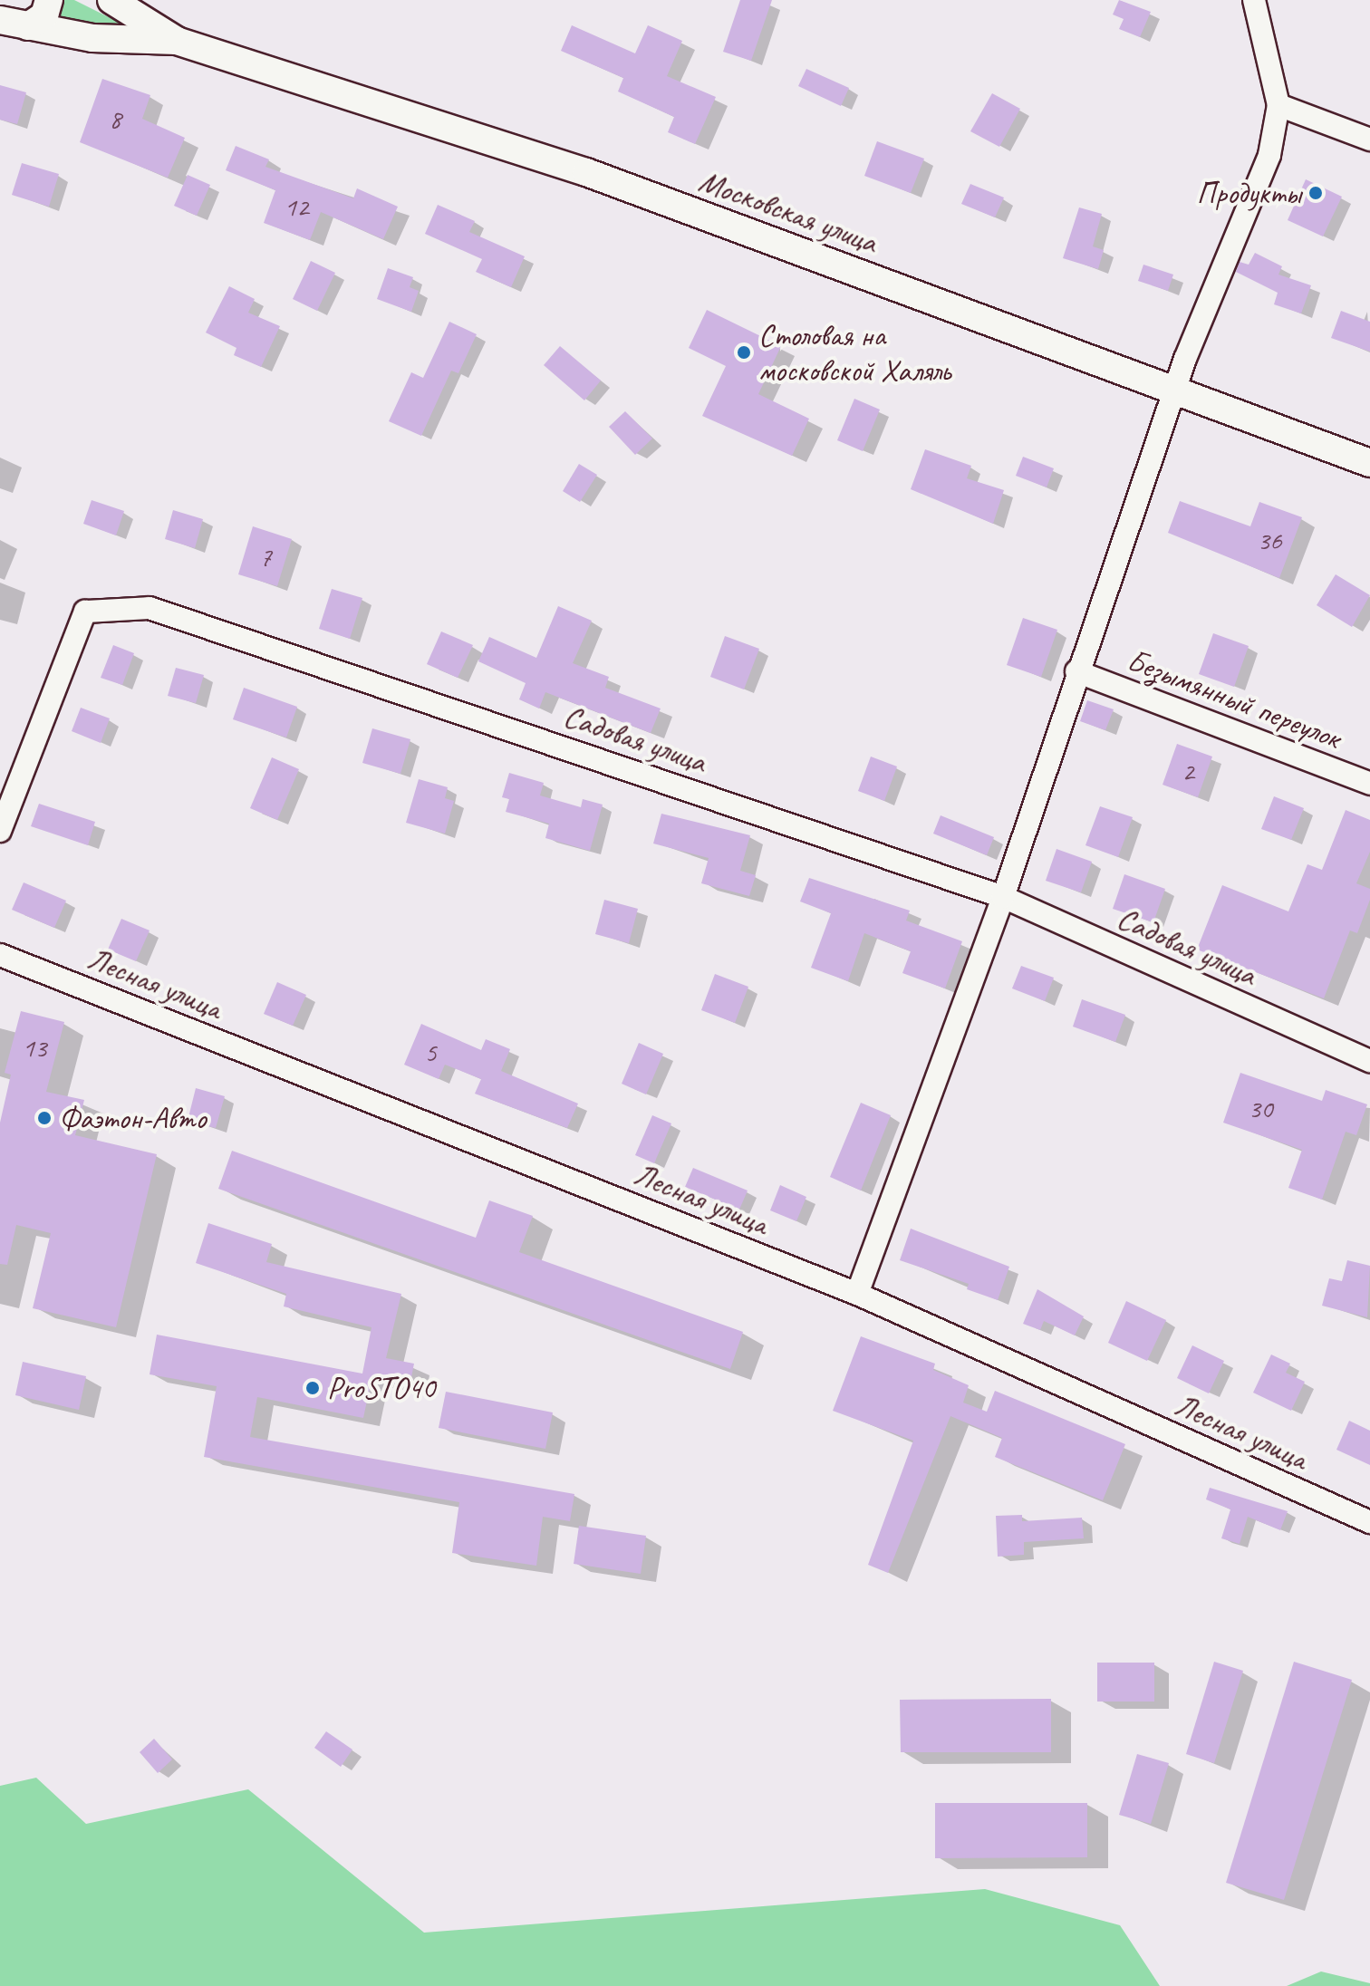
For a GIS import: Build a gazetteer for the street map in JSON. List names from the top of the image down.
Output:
{
  "streets": {
    "main road": ["Московская улица"],
    "street": ["Безымянный переулок", "Садовая улица", "Лесная улица"]
  },
  "places": [
    "Продукты",
    "Столовая на московской Халяль",
    "Фаэтон-Авто",
    "ProSTO40"
  ],
  "house_numbers": [
    "8",
    "12",
    "36",
    "7",
    "2",
    "13",
    "5",
    "30"
  ]
}
